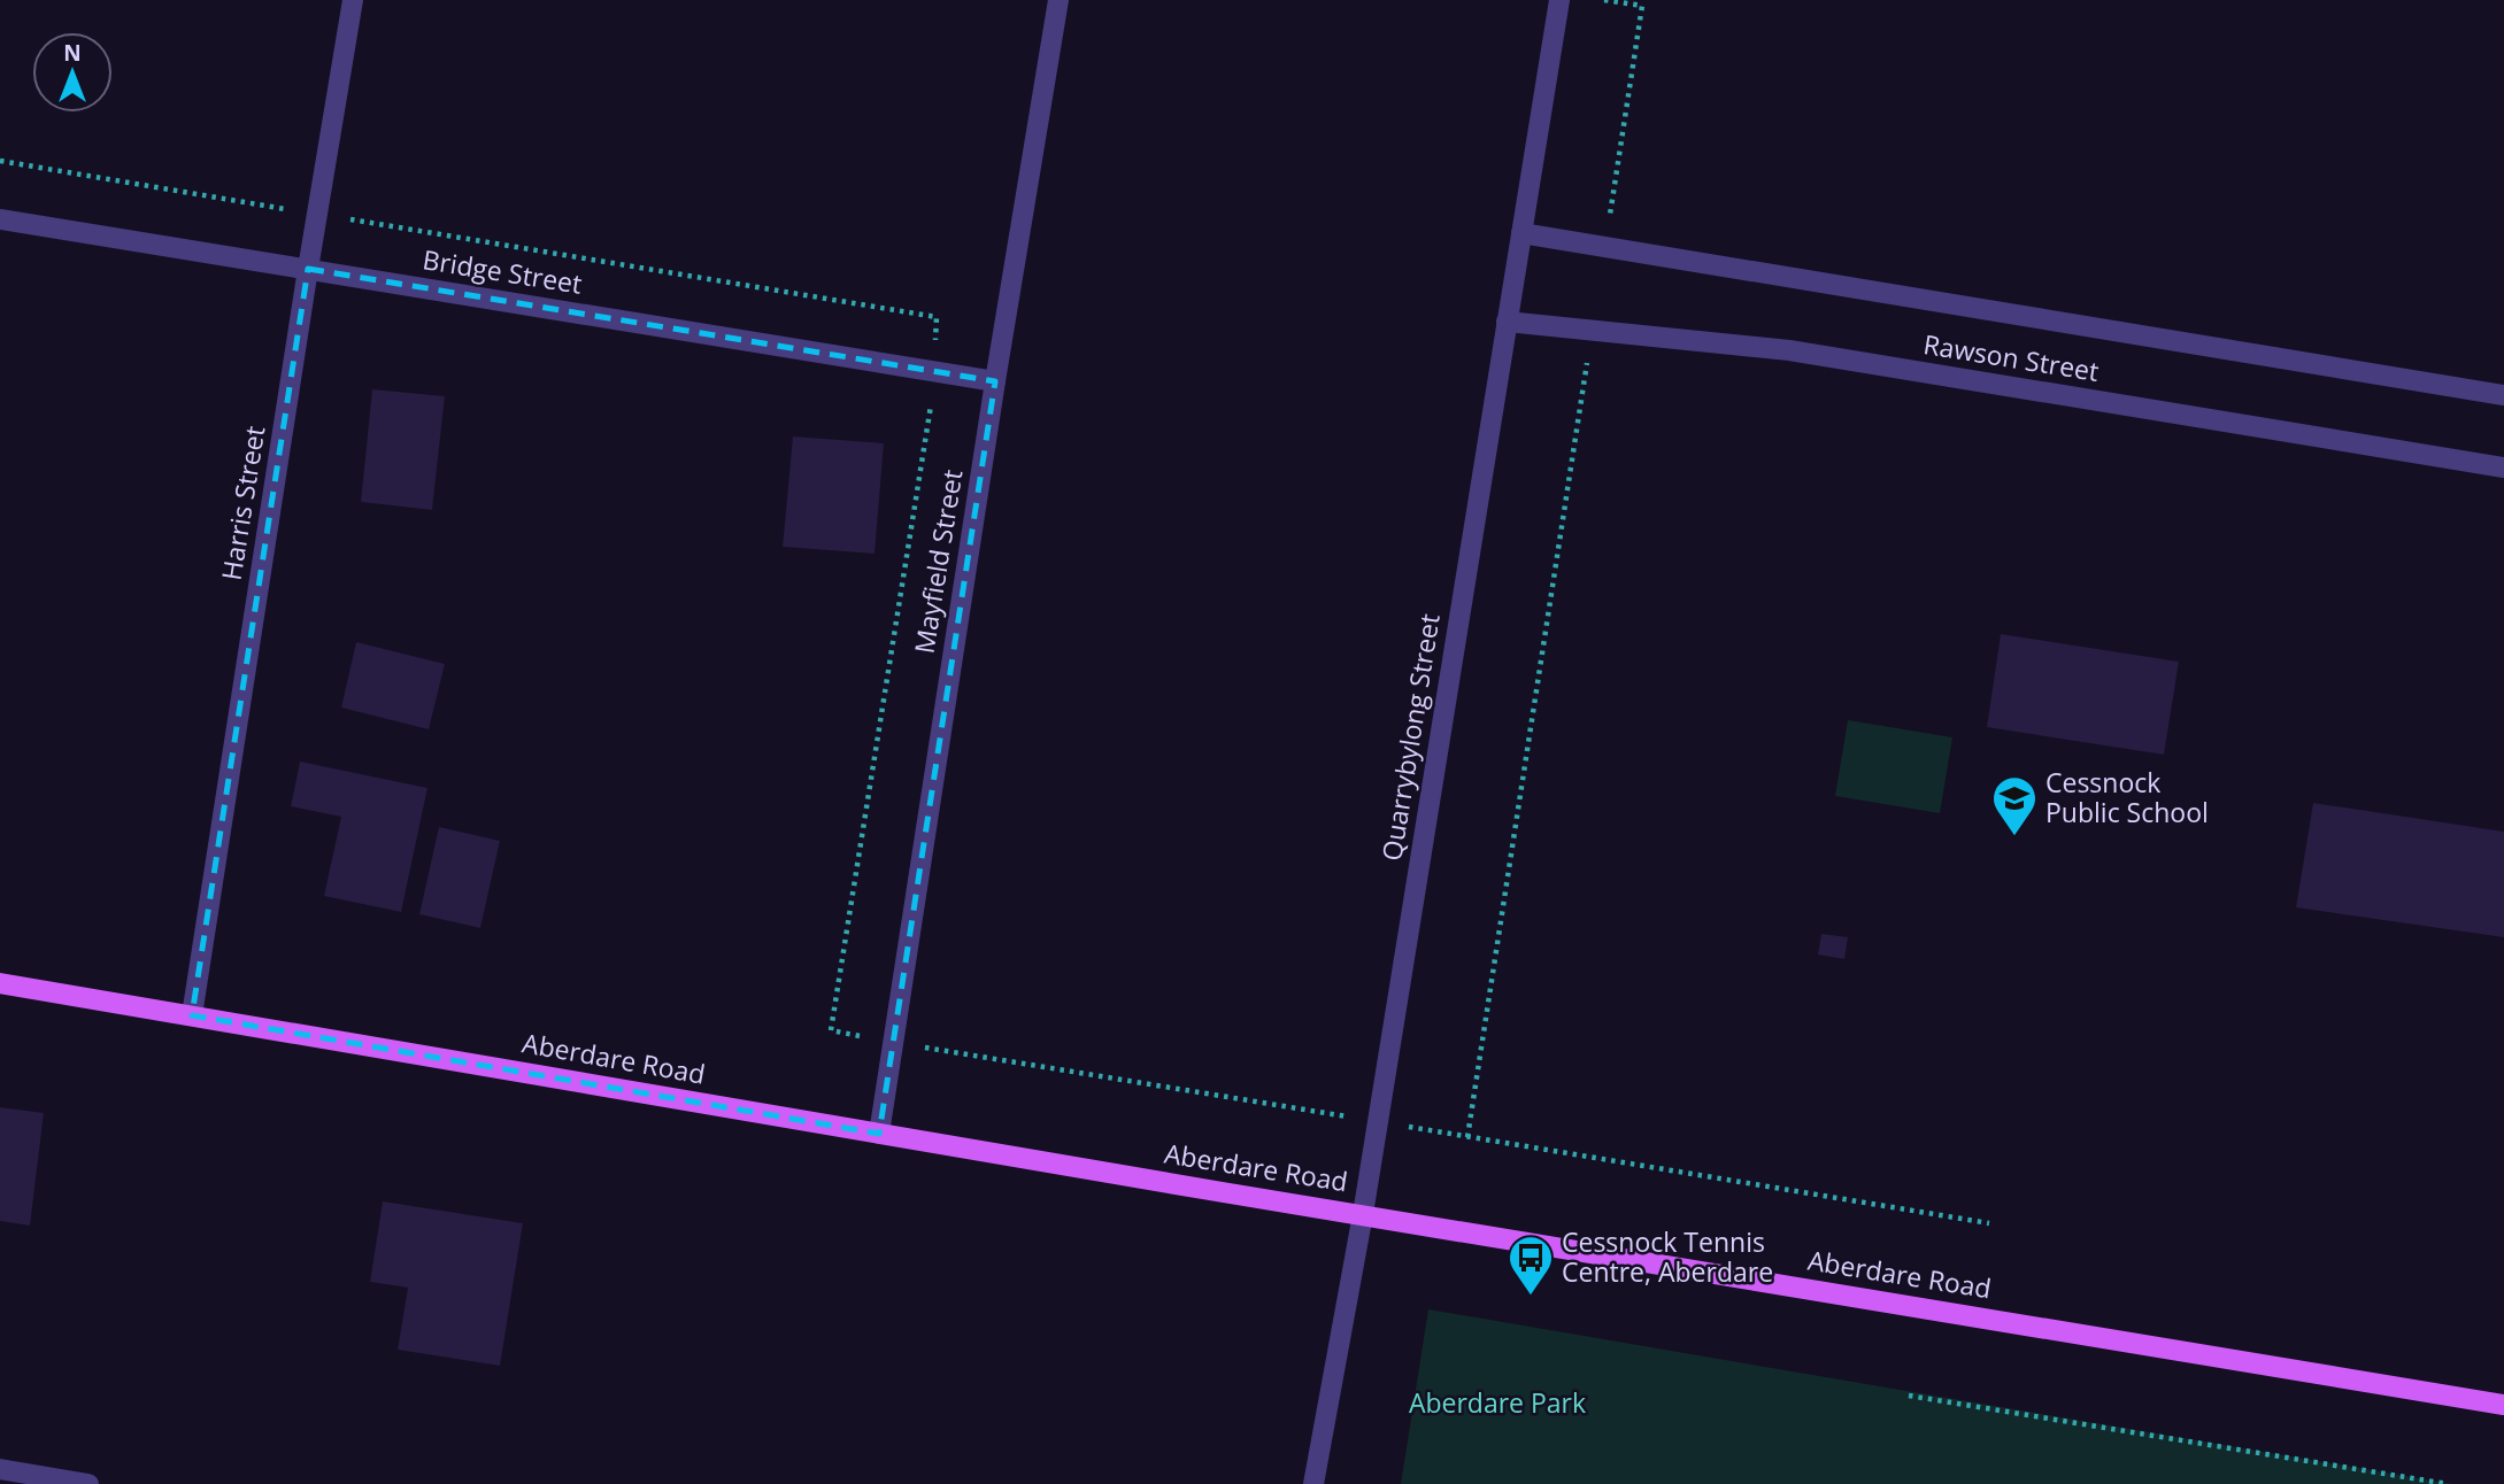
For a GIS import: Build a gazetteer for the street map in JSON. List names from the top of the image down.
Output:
{
  "streets": {
    "main road": ["Aberdare Road"],
    "street": [
      "Bridge Street",
      "Rawson Street",
      "Harris Street",
      "Mayfield Street",
      "Quarrybylong Street"
    ]
  },
  "crossings": [
    ["Bridge Street", "Harris Street"],
    ["Bridge Street", "Mayfield Street"],
    ["Rawson Street", "Quarrybylong Street"],
    ["Harris Street", "Aberdare Road"],
    ["Mayfield Street", "Aberdare Road"],
    ["Quarrybylong Street", "Aberdare Road"]
  ],
  "parks": ["Aberdare Park"],
  "places": {
    "school or university": ["Cessnock Public School"],
    "bus stop": ["Cessnock Tennis Centre, Aberdare"]
  },
  "north": "top"
}
